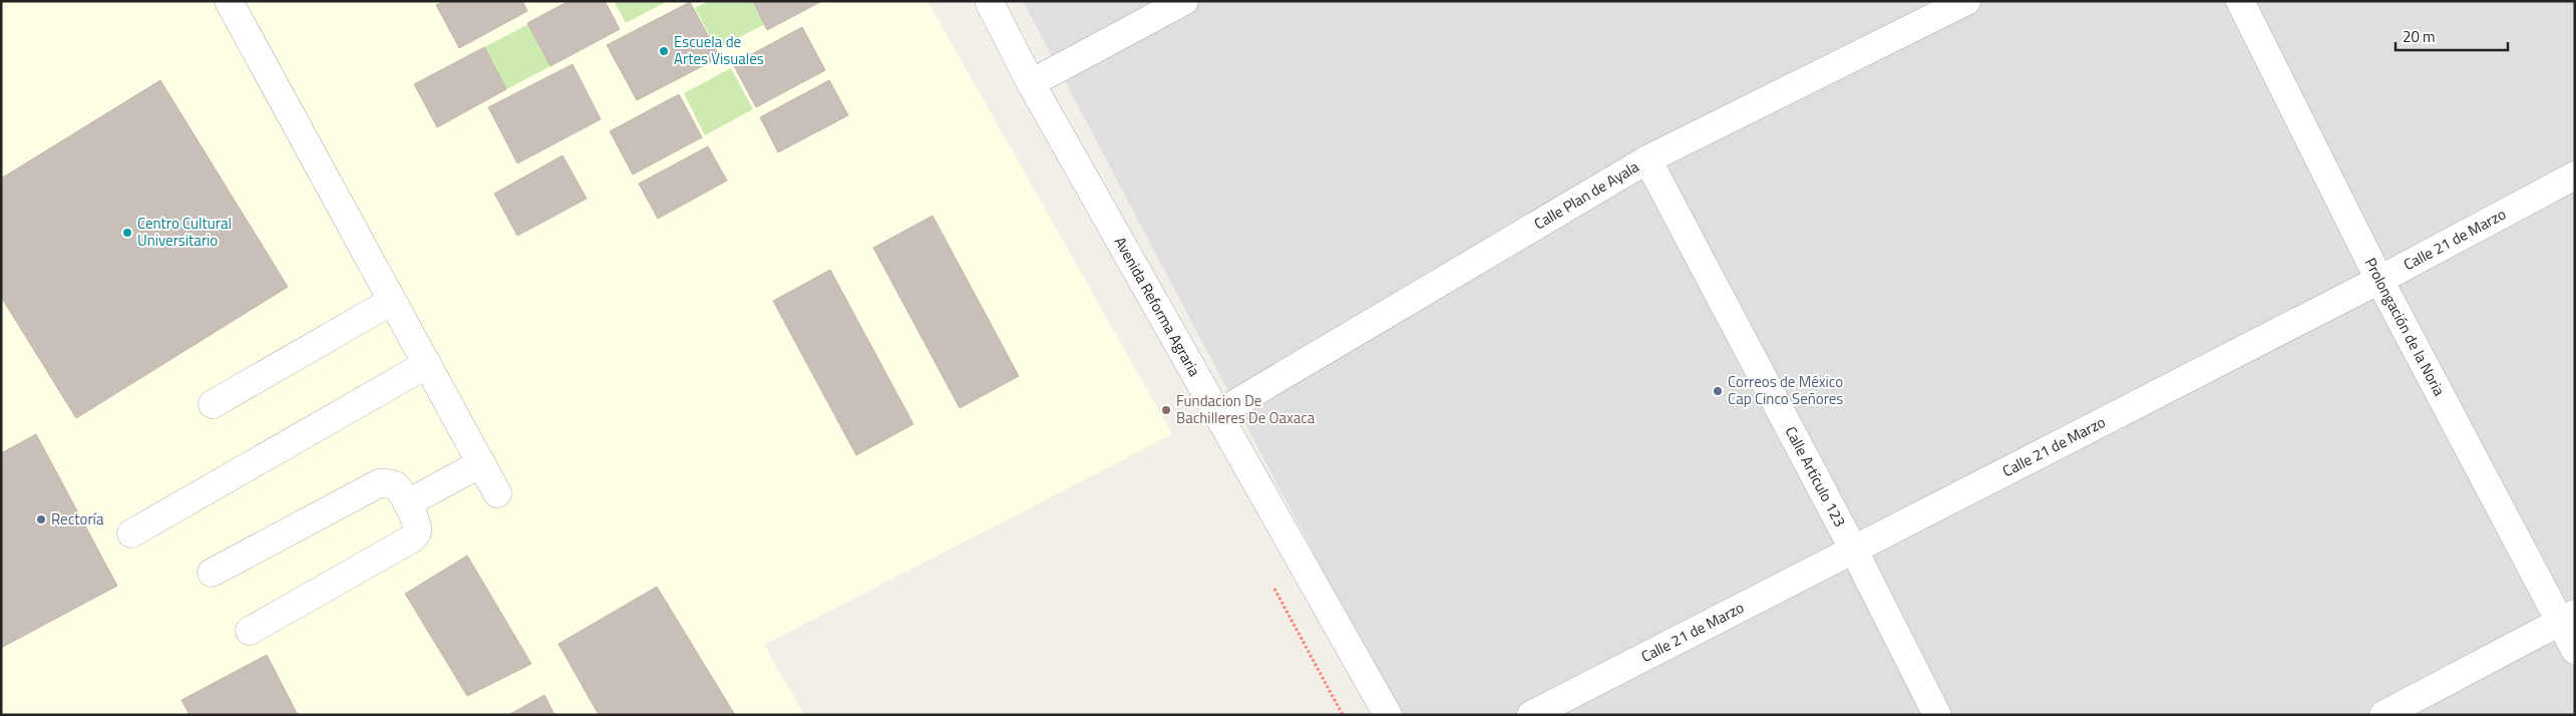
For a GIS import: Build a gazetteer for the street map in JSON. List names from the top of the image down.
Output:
{
  "streets": {
    "street": [
      "Calle Plan de Ayala",
      "Calle 21 de Marzo",
      "Avenida Reforma Agraria",
      "Prolongación de la Noria",
      "Calle Artículo 123"
    ]
  },
  "crossings": [
    ["Calle Plan de Ayala", "Avenida Reforma Agraria"],
    ["Calle Plan de Ayala", "Calle Artículo 123"],
    ["Calle 21 de Marzo", "Prolongación de la Noria"],
    ["Calle 21 de Marzo", "Calle Artículo 123"]
  ],
  "places": [
    "Escuela de Artes Visuales",
    "Centro Cultural Universitario",
    "Correos de México Cap Cinco Señores",
    "Fundacion De Bachilleres De Oaxaca",
    "Rectoría"
  ],
  "scale_bar": "20 m"
}
